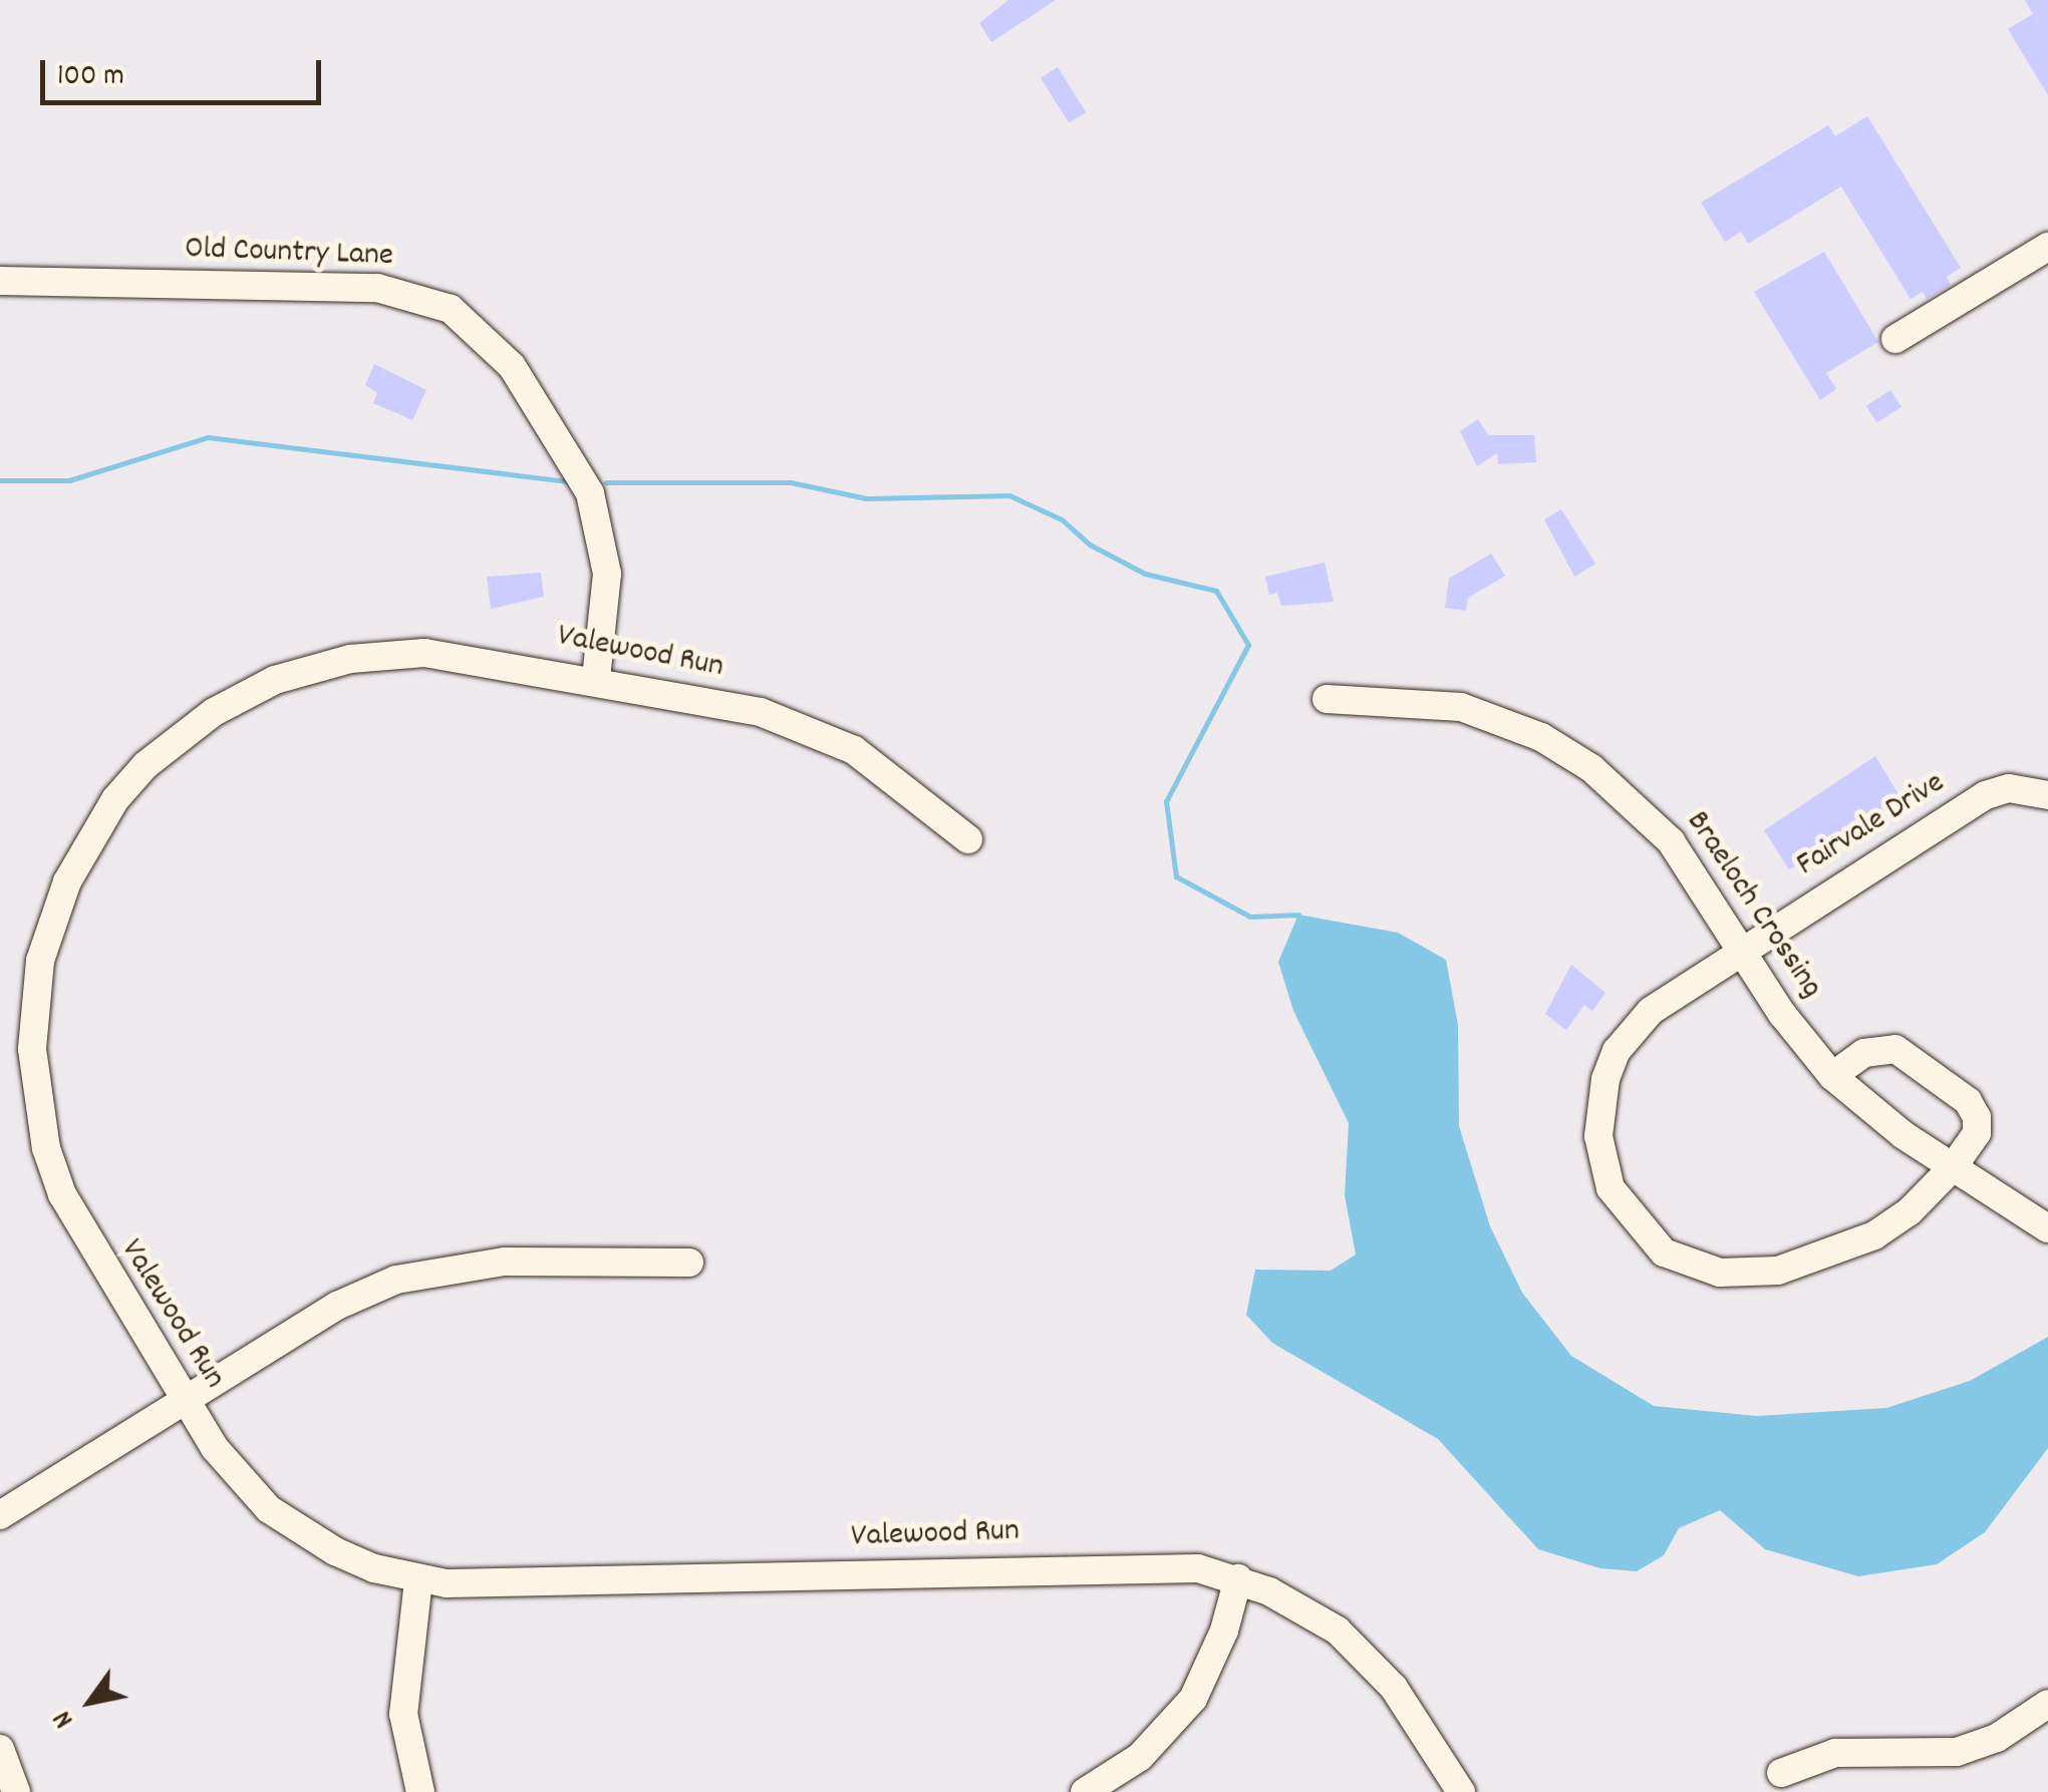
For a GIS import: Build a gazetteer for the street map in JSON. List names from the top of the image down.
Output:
{
  "streets": {
    "street": [
      "Old Country Lane",
      "Valewood Run",
      "Fairvale Drive",
      "Braeloch Crossing"
    ]
  },
  "crossings": [
    ["Old Country Lane", "Valewood Run"],
    ["Fairvale Drive", "Braeloch Crossing"]
  ],
  "scale_bar": "100 m",
  "north": "bottom left"
}
